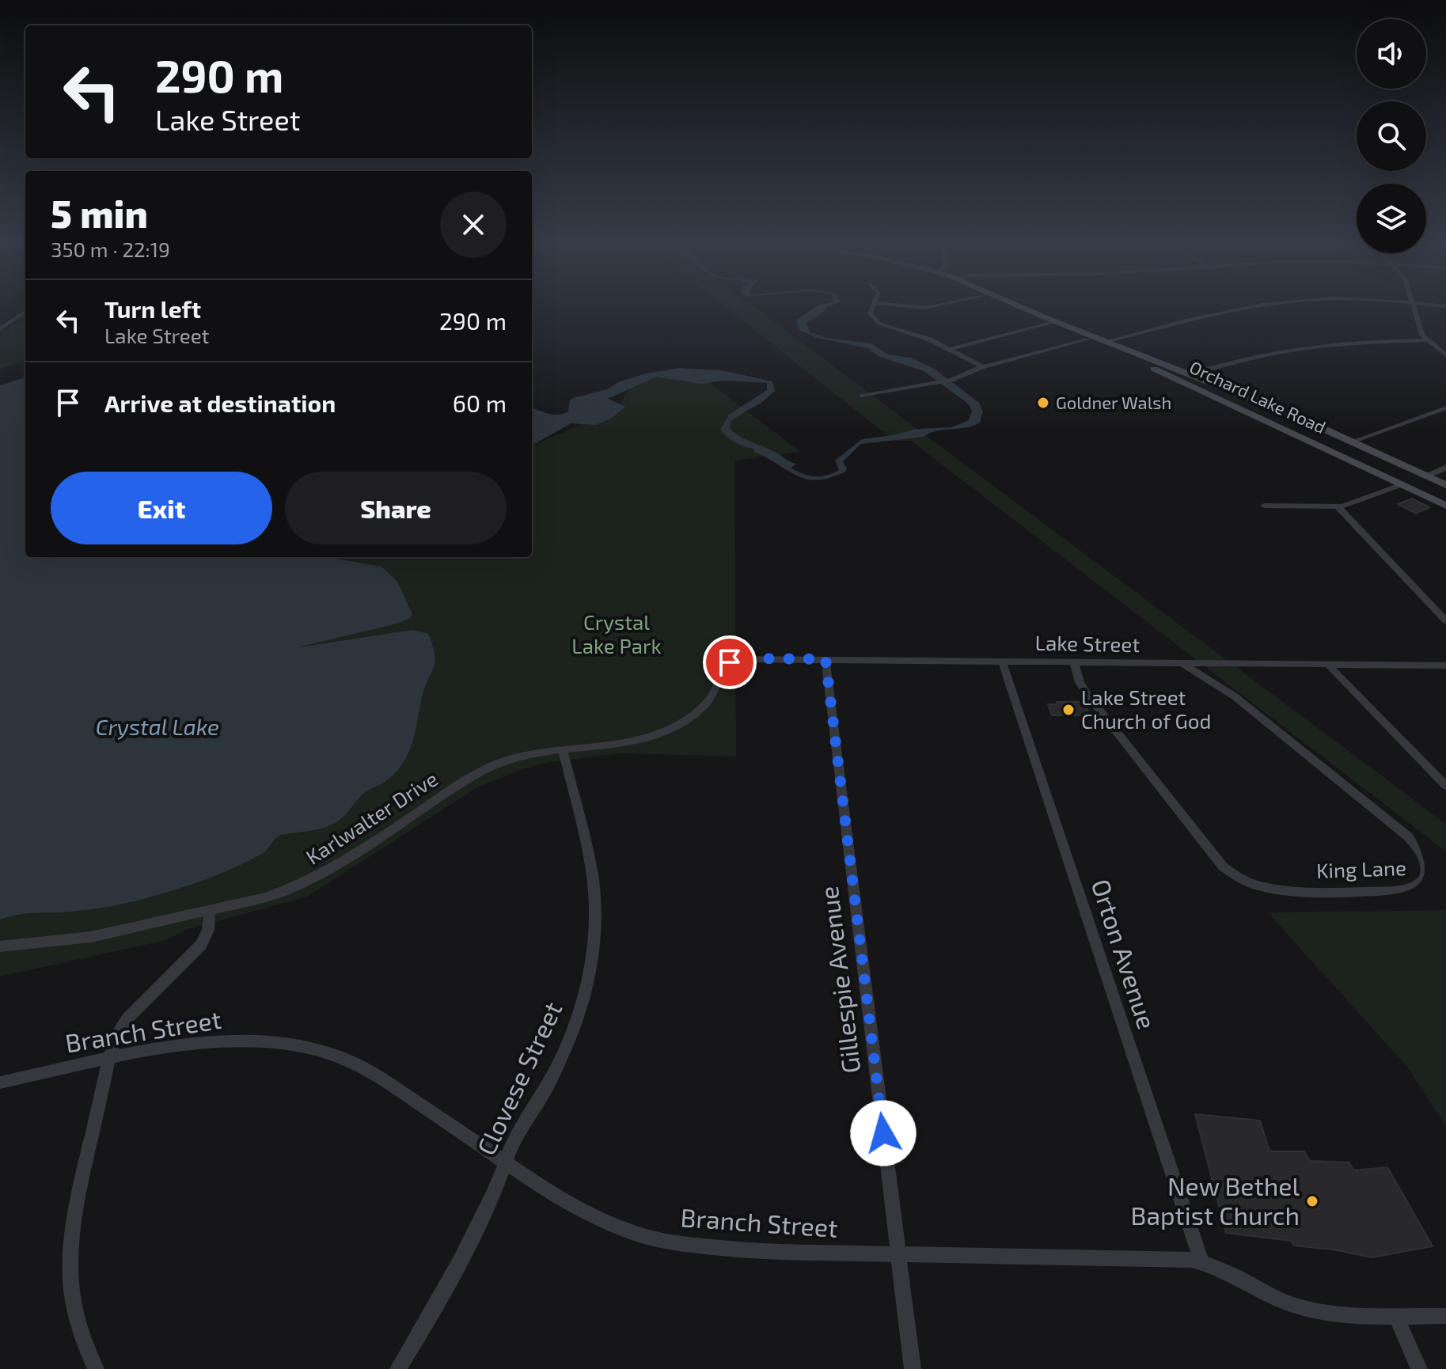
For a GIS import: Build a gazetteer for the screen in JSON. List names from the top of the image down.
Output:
{
  "streets": {
    "main road": ["Orchard Lake Road"],
    "street": [
      "Lake Street",
      "Karlwalter Drive",
      "King Lane",
      "Orton Avenue",
      "Gillespie Avenue",
      "Branch Street",
      "Clovese Street"
    ]
  },
  "crossings": [
    ["Lake Street", "Karlwalter Drive"],
    ["Lake Street", "King Lane"],
    ["Lake Street", "Orton Avenue"],
    ["Lake Street", "Gillespie Avenue"],
    ["Karlwalter Drive", "Clovese Street"],
    ["Orton Avenue", "Branch Street"],
    ["Gillespie Avenue", "Branch Street"],
    ["Branch Street", "Clovese Street"]
  ],
  "water": ["Crystal Lake"],
  "parks": ["Crystal Lake Park"],
  "places": ["Goldner Walsh", "Lake Street Church of God", "New Bethel Baptist Church"],
  "page": {
    "turn": ["290 m", "Lake Street"],
    "heading": ["5 min", "350 m · 22:19"],
    "list": [
      {
        "name": "Turn left",
        "note": "Lake Street",
        "value": "290 m"
      },
      {
        "name": "Arrive at destination",
        "value": "60 m"
      }
    ],
    "buttons": ["Exit", "Share"]
  }
}
